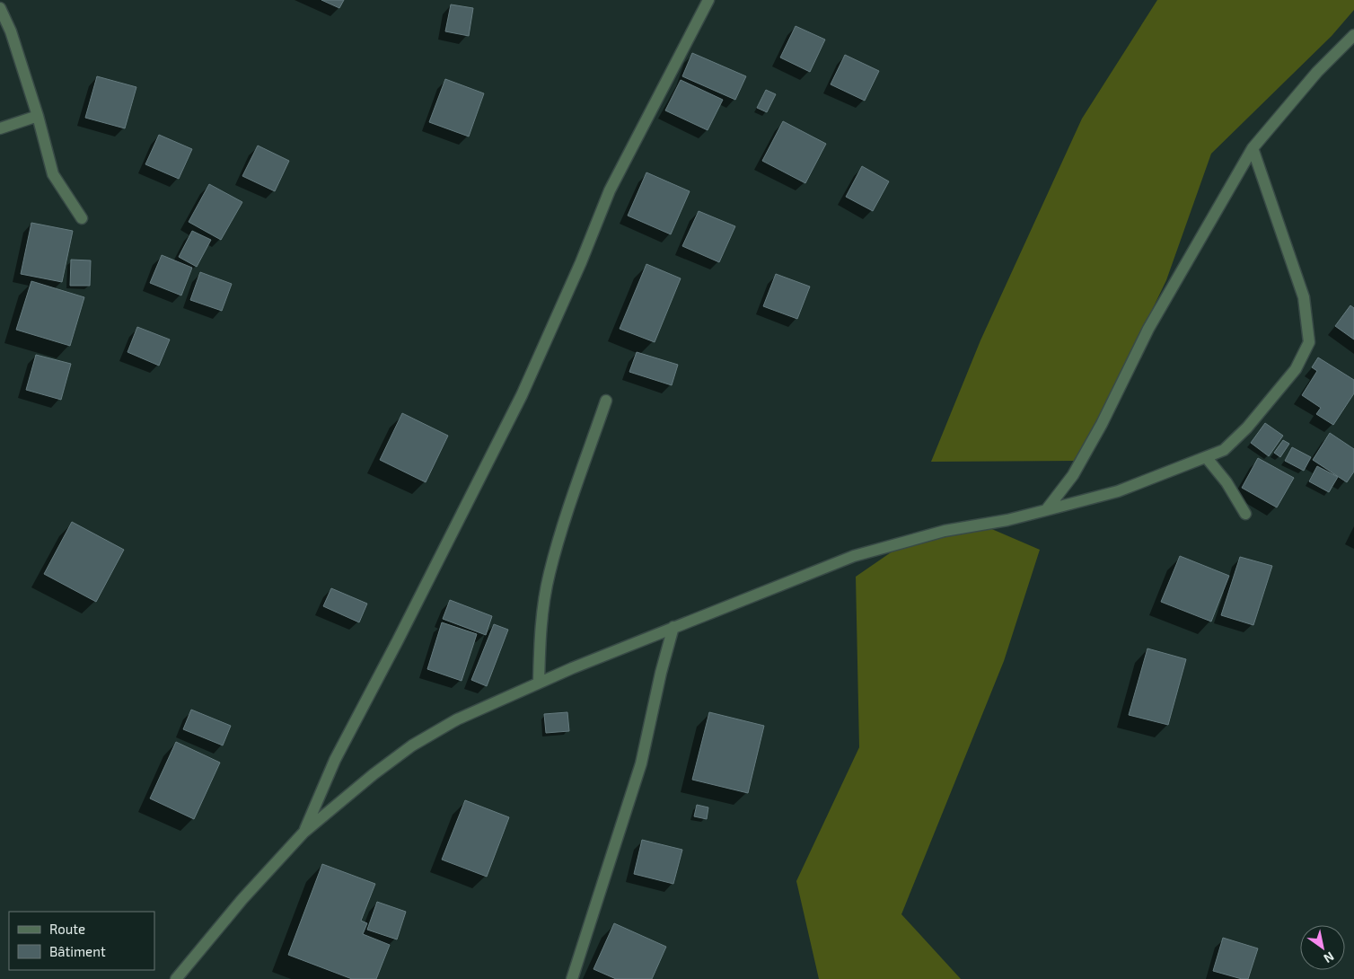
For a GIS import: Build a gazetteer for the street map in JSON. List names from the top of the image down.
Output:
{
  "legend": ["Route", "Bâtiment"],
  "north": "bottom right"
}
